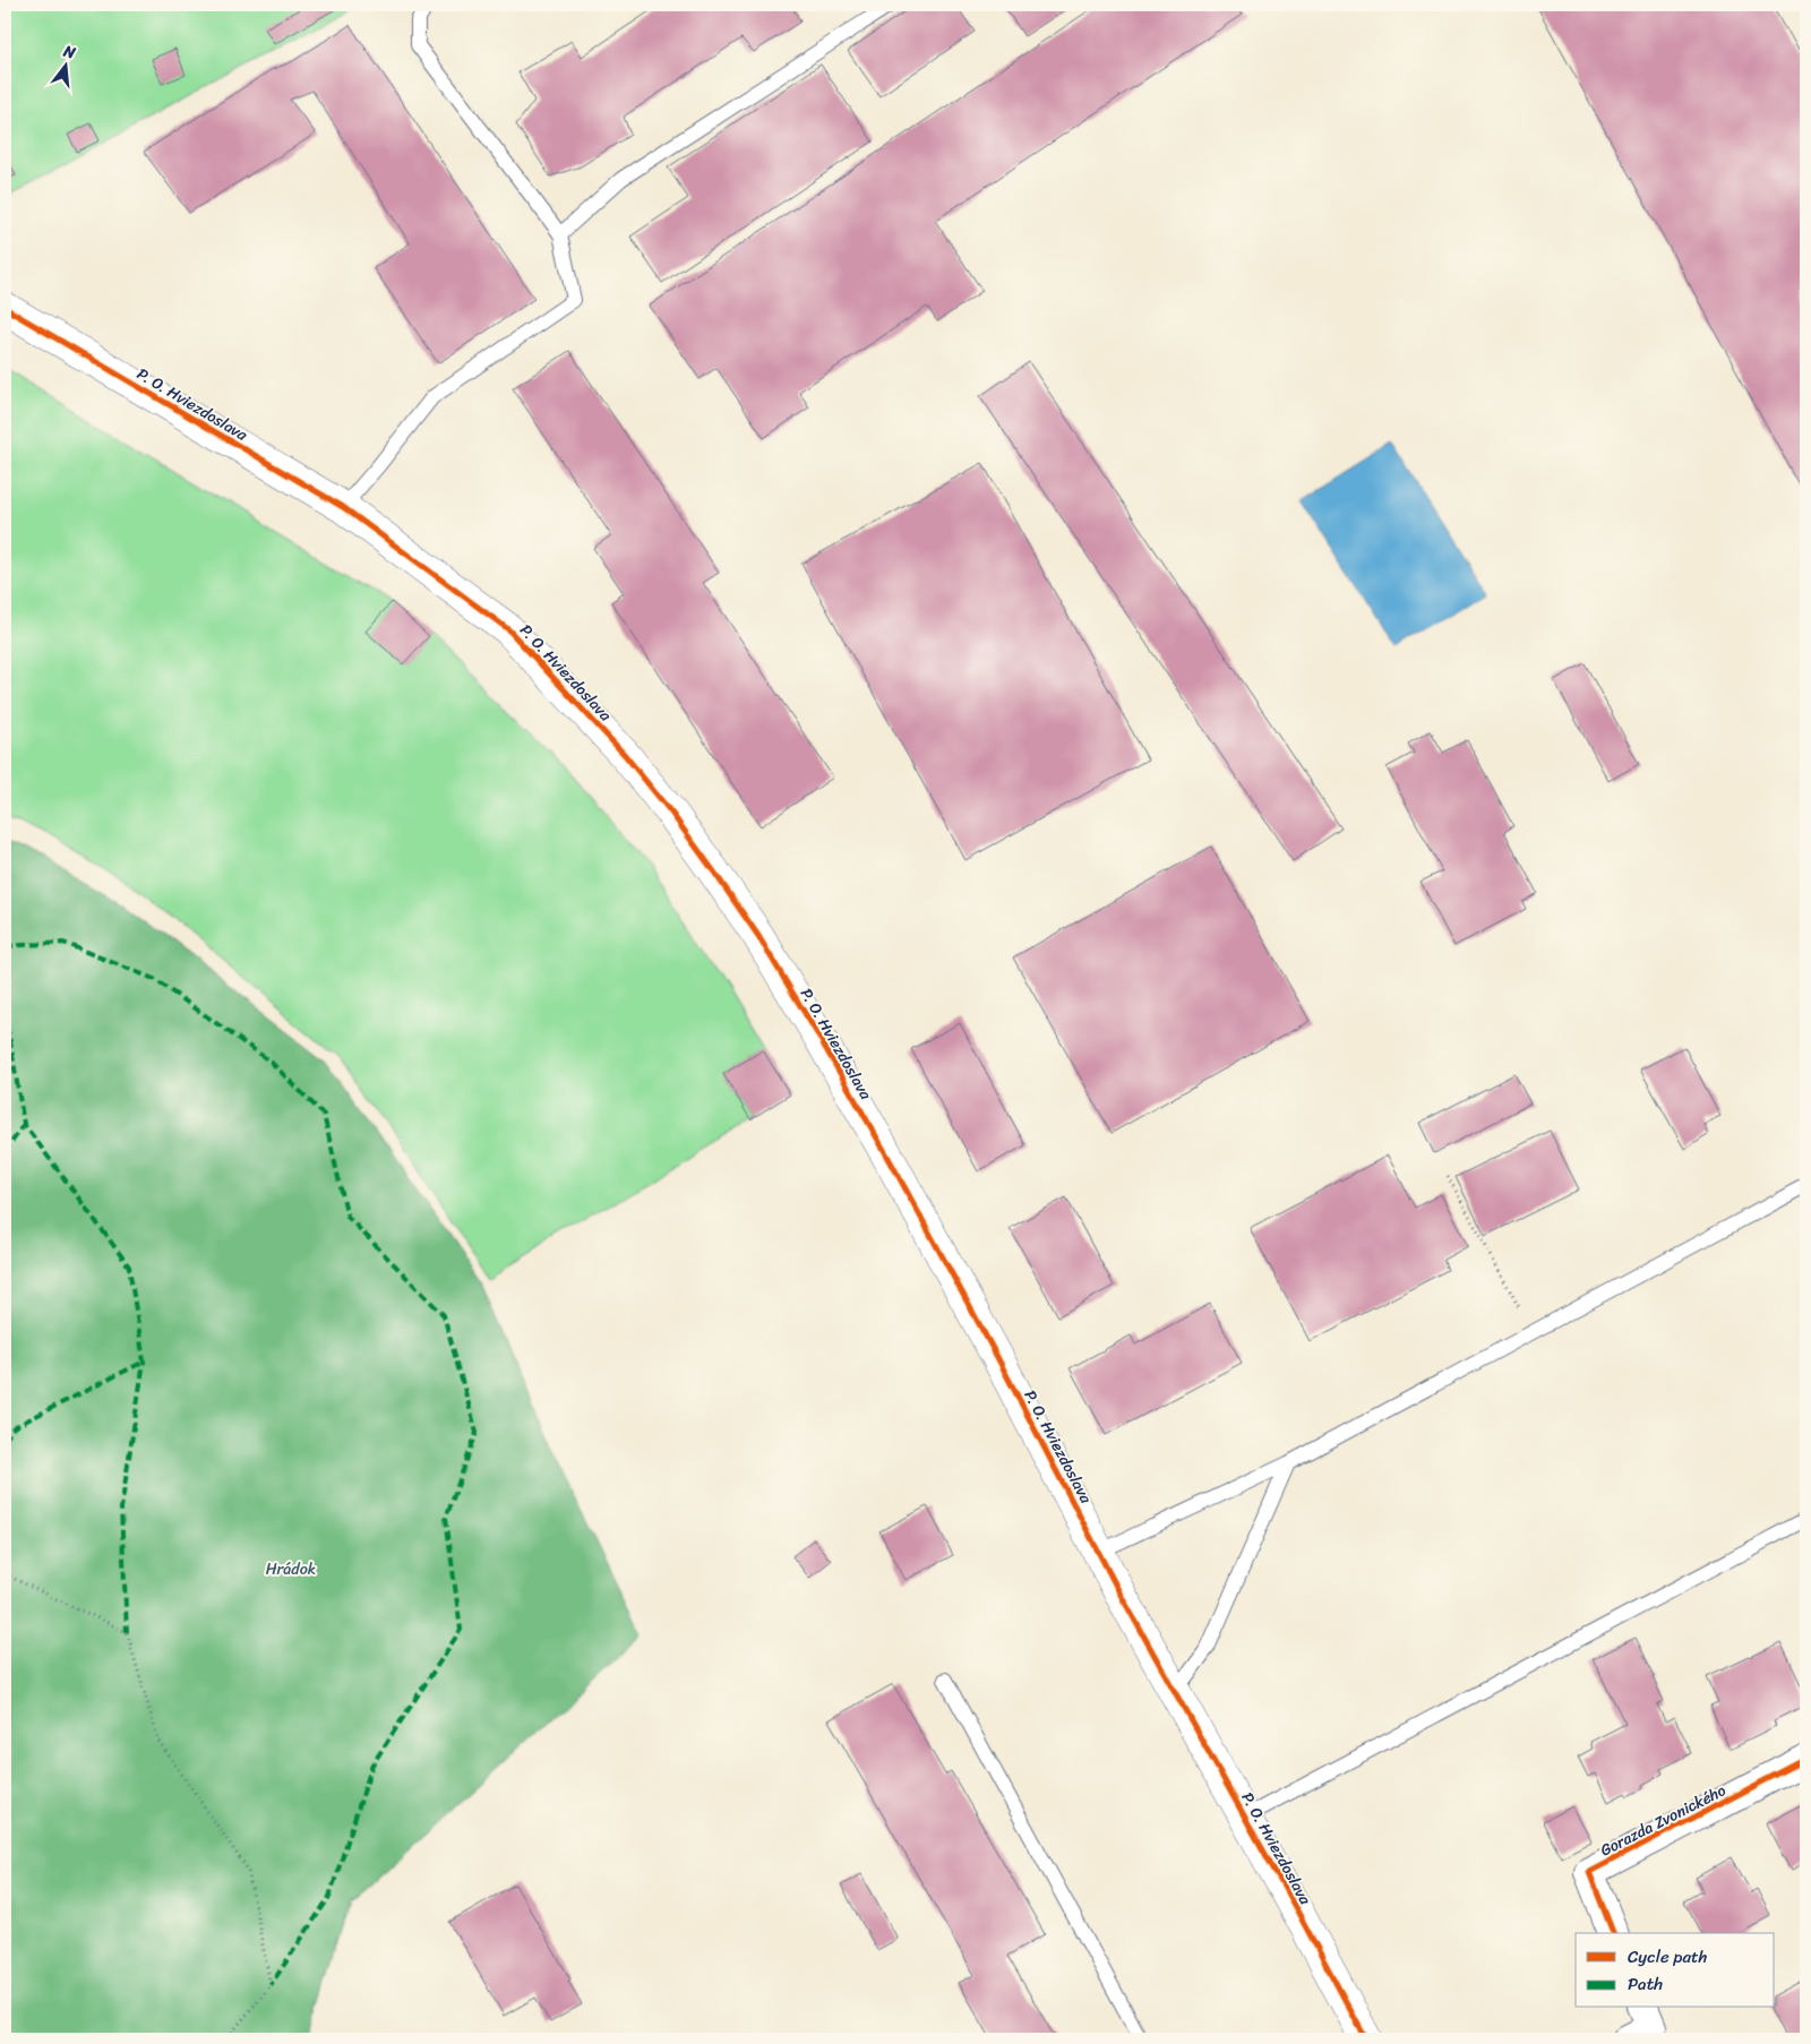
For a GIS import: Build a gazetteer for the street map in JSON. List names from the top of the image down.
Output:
{
  "streets": {
    "street": ["P. O. Hviezdoslava", "Gorazda Zvonického"]
  },
  "parks": ["Hrádok"],
  "legend": ["Cycle path", "Path"],
  "north": "top"
}
